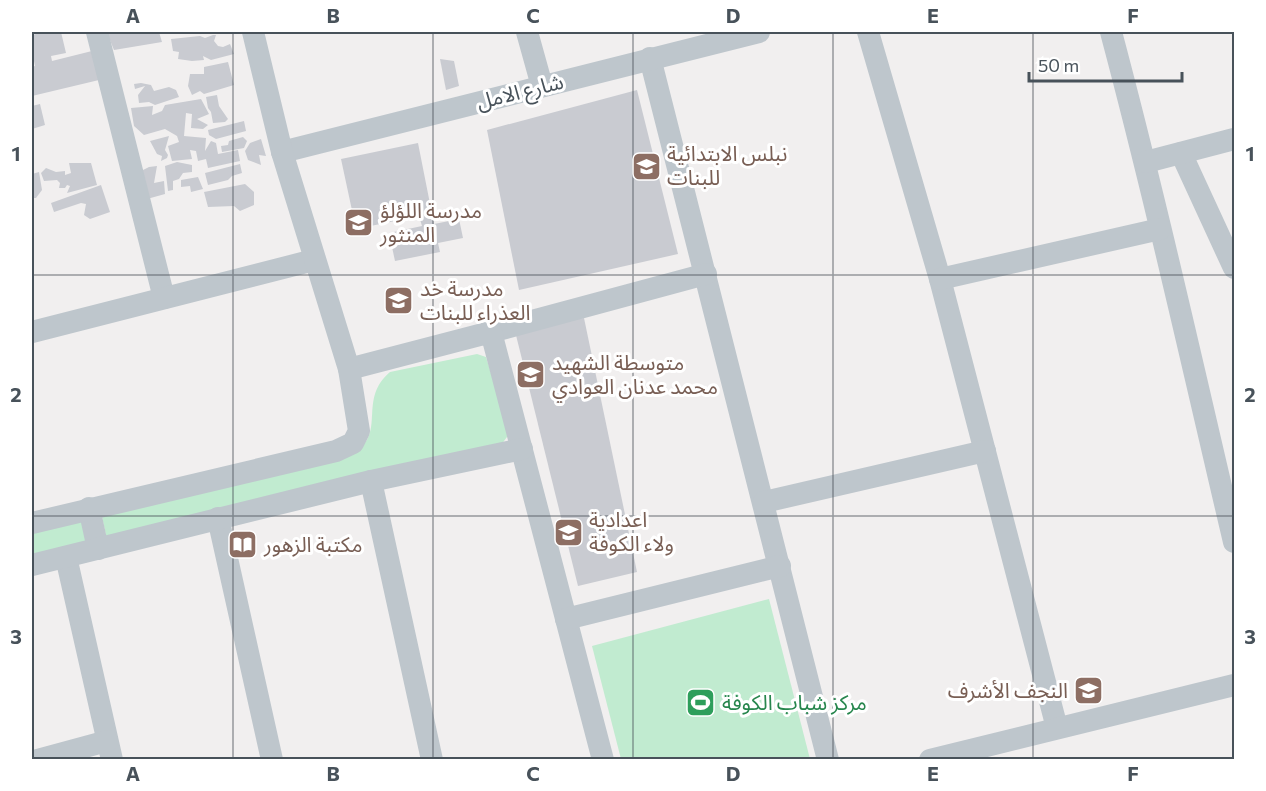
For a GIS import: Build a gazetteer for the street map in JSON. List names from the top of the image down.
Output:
{
  "streets": {
    "street": ["شارع الامل"]
  },
  "places": {
    "school or university": [
      "نبلس الابتدائية للبنات",
      "مدرسة اللؤلؤ المنثور",
      "مدرسة خد العذراء للبنات",
      "متوسطة الشهيد محمد عدنان العوادي",
      "اعدادية ولاء الكوفة",
      "النجف الأشرف"
    ],
    "library": ["مكتبة الزهور"],
    "sports": ["مركز شباب الكوفة"]
  },
  "scale_bar": "50 m",
  "grid": {
    "columns": [
      "A",
      "B",
      "C",
      "D",
      "E",
      "F"
    ],
    "rows": ["1", "2", "3"]
  }
}
